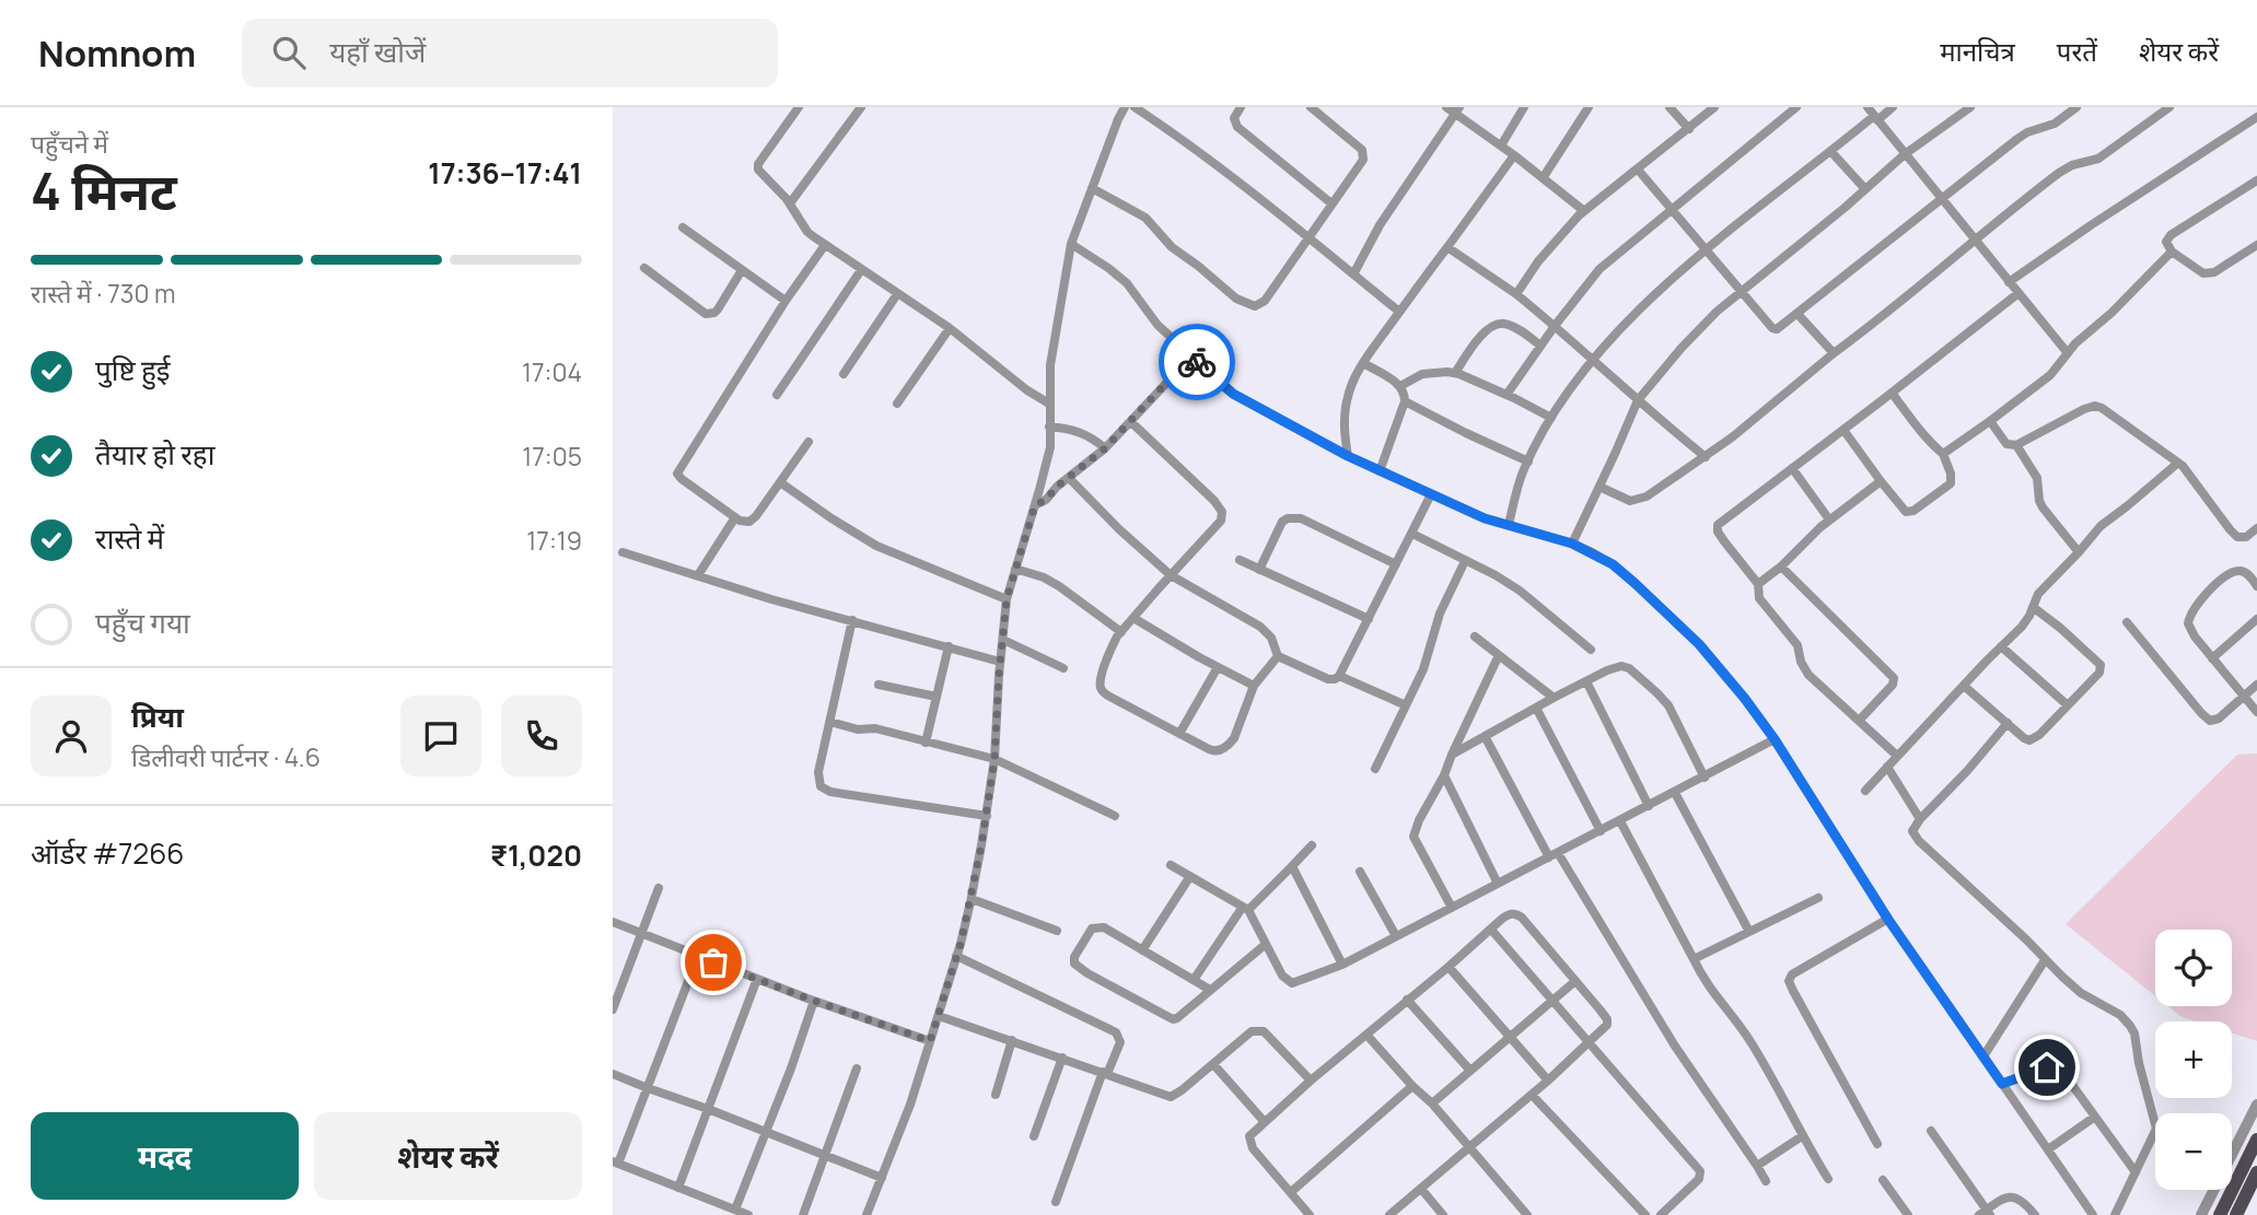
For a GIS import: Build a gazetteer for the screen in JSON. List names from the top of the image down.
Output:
{
  "page": {
    "header": "Nomnom",
    "search": "यहाँ खोजें",
    "nav": ["मानचित्र", "परतें", "शेयर करें"],
    "heading": ["4 मिनट", "पहुँचने में", "17:36–17:41"],
    "panel": [
      "प्रिया",
      "डिलीवरी पार्टनर · 4.6",
      "ऑर्डर #7266",
      "₹1,020"
    ],
    "bar": "रास्ते में · 730 m",
    "list": [
      ["पुष्टि हुई", "17:04"],
      ["तैयार हो रहा", "17:05"],
      ["रास्ते में", "17:19"],
      "पहुँच गया"
    ],
    "map_buttons": ["+", "−"],
    "buttons": ["मदद", "शेयर करें"]
  }
}
